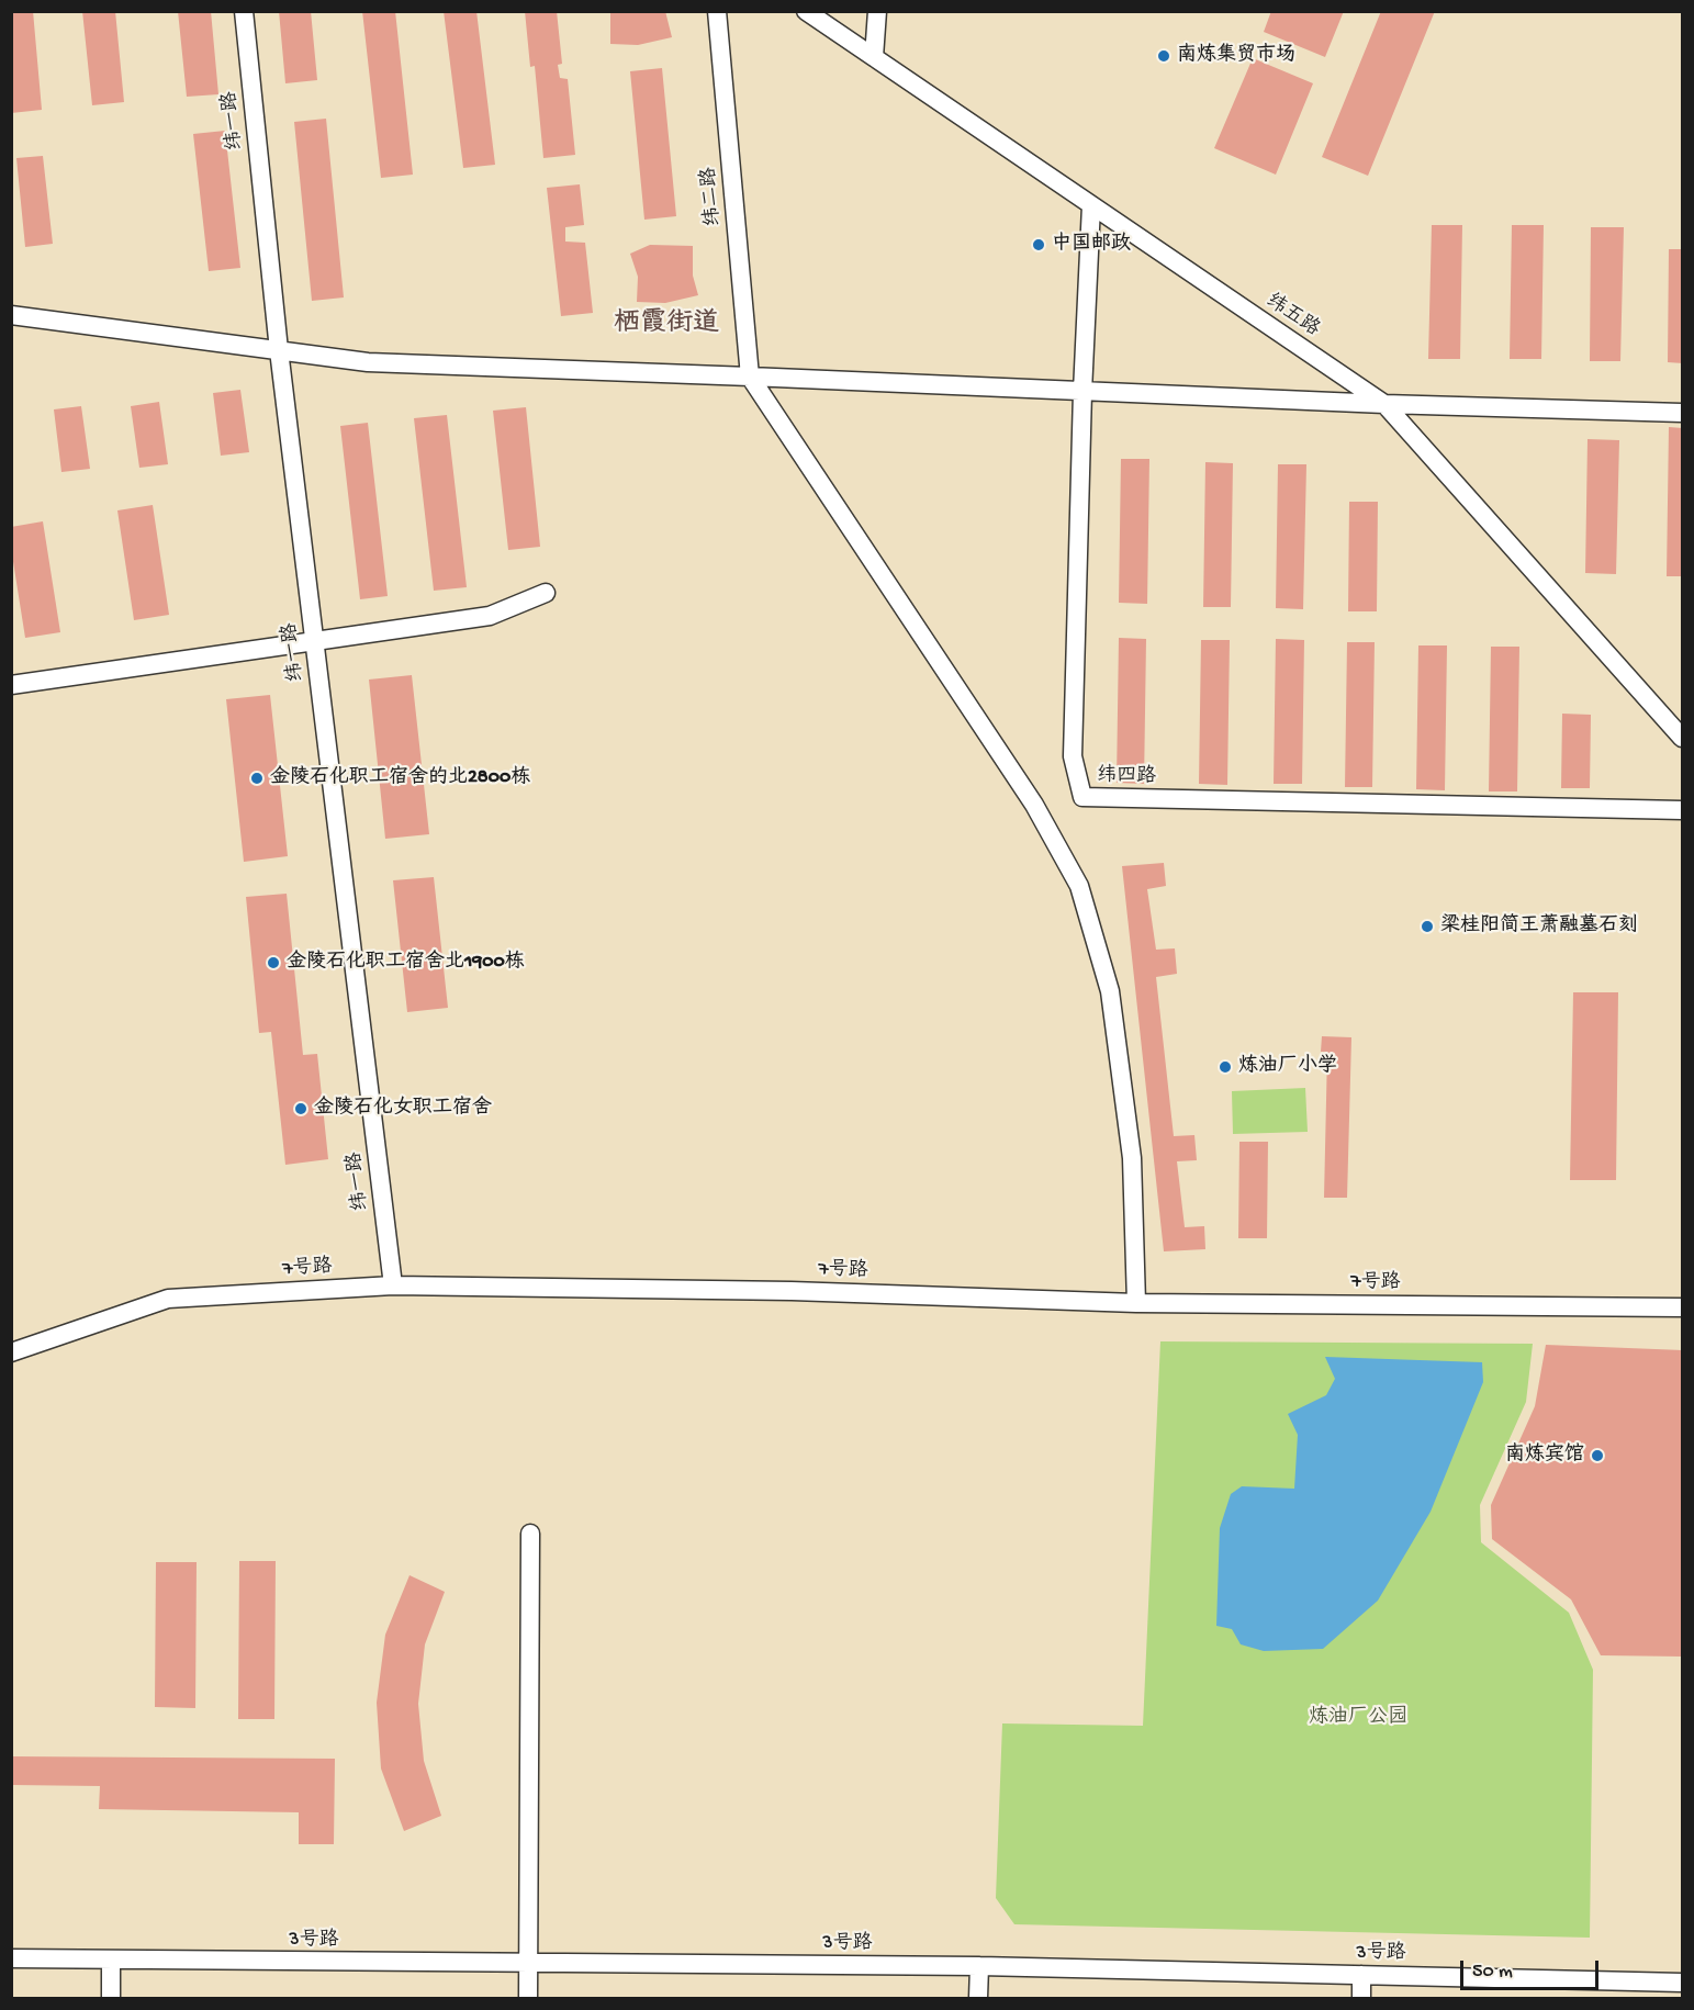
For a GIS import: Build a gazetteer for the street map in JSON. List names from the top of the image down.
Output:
{
  "streets": {
    "street": [
      "纬一路",
      "纬二路",
      "纬五路",
      "纬四路",
      "7号路",
      "3号路"
    ]
  },
  "crossings": [
    ["纬一路", "7号路"],
    ["纬五路", "纬四路"]
  ],
  "districts": ["栖霞街道"],
  "parks": ["炼油厂公园"],
  "places": [
    "南炼集贸市场",
    "中国邮政",
    "金陵石化职工宿舍的北2800栋",
    "梁桂阳简王萧融墓石刻",
    "金陵石化职工宿舍北1900栋",
    "炼油厂小学",
    "金陵石化女职工宿舍",
    "南炼宾馆"
  ],
  "scale_bar": "50 m"
}
